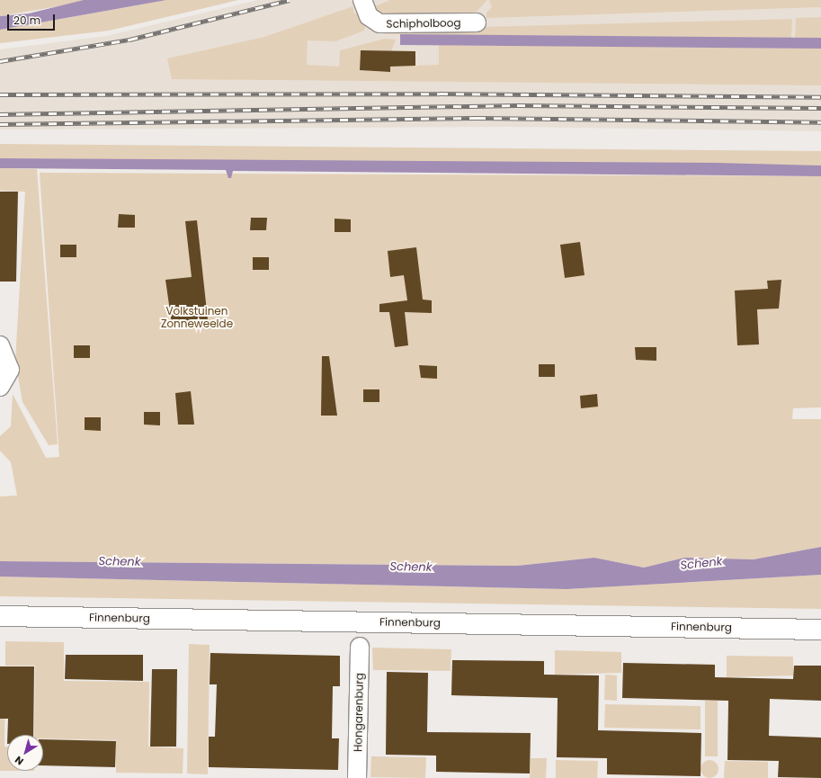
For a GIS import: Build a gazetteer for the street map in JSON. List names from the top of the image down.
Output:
{
  "streets": {
    "street": ["Schipholboog", "Finnenburg", "Hongarenburg"]
  },
  "water": ["Schenk"],
  "parks": ["Volkstuinen Zonneweelde"],
  "scale_bar": "20 m",
  "north": "bottom left"
}
